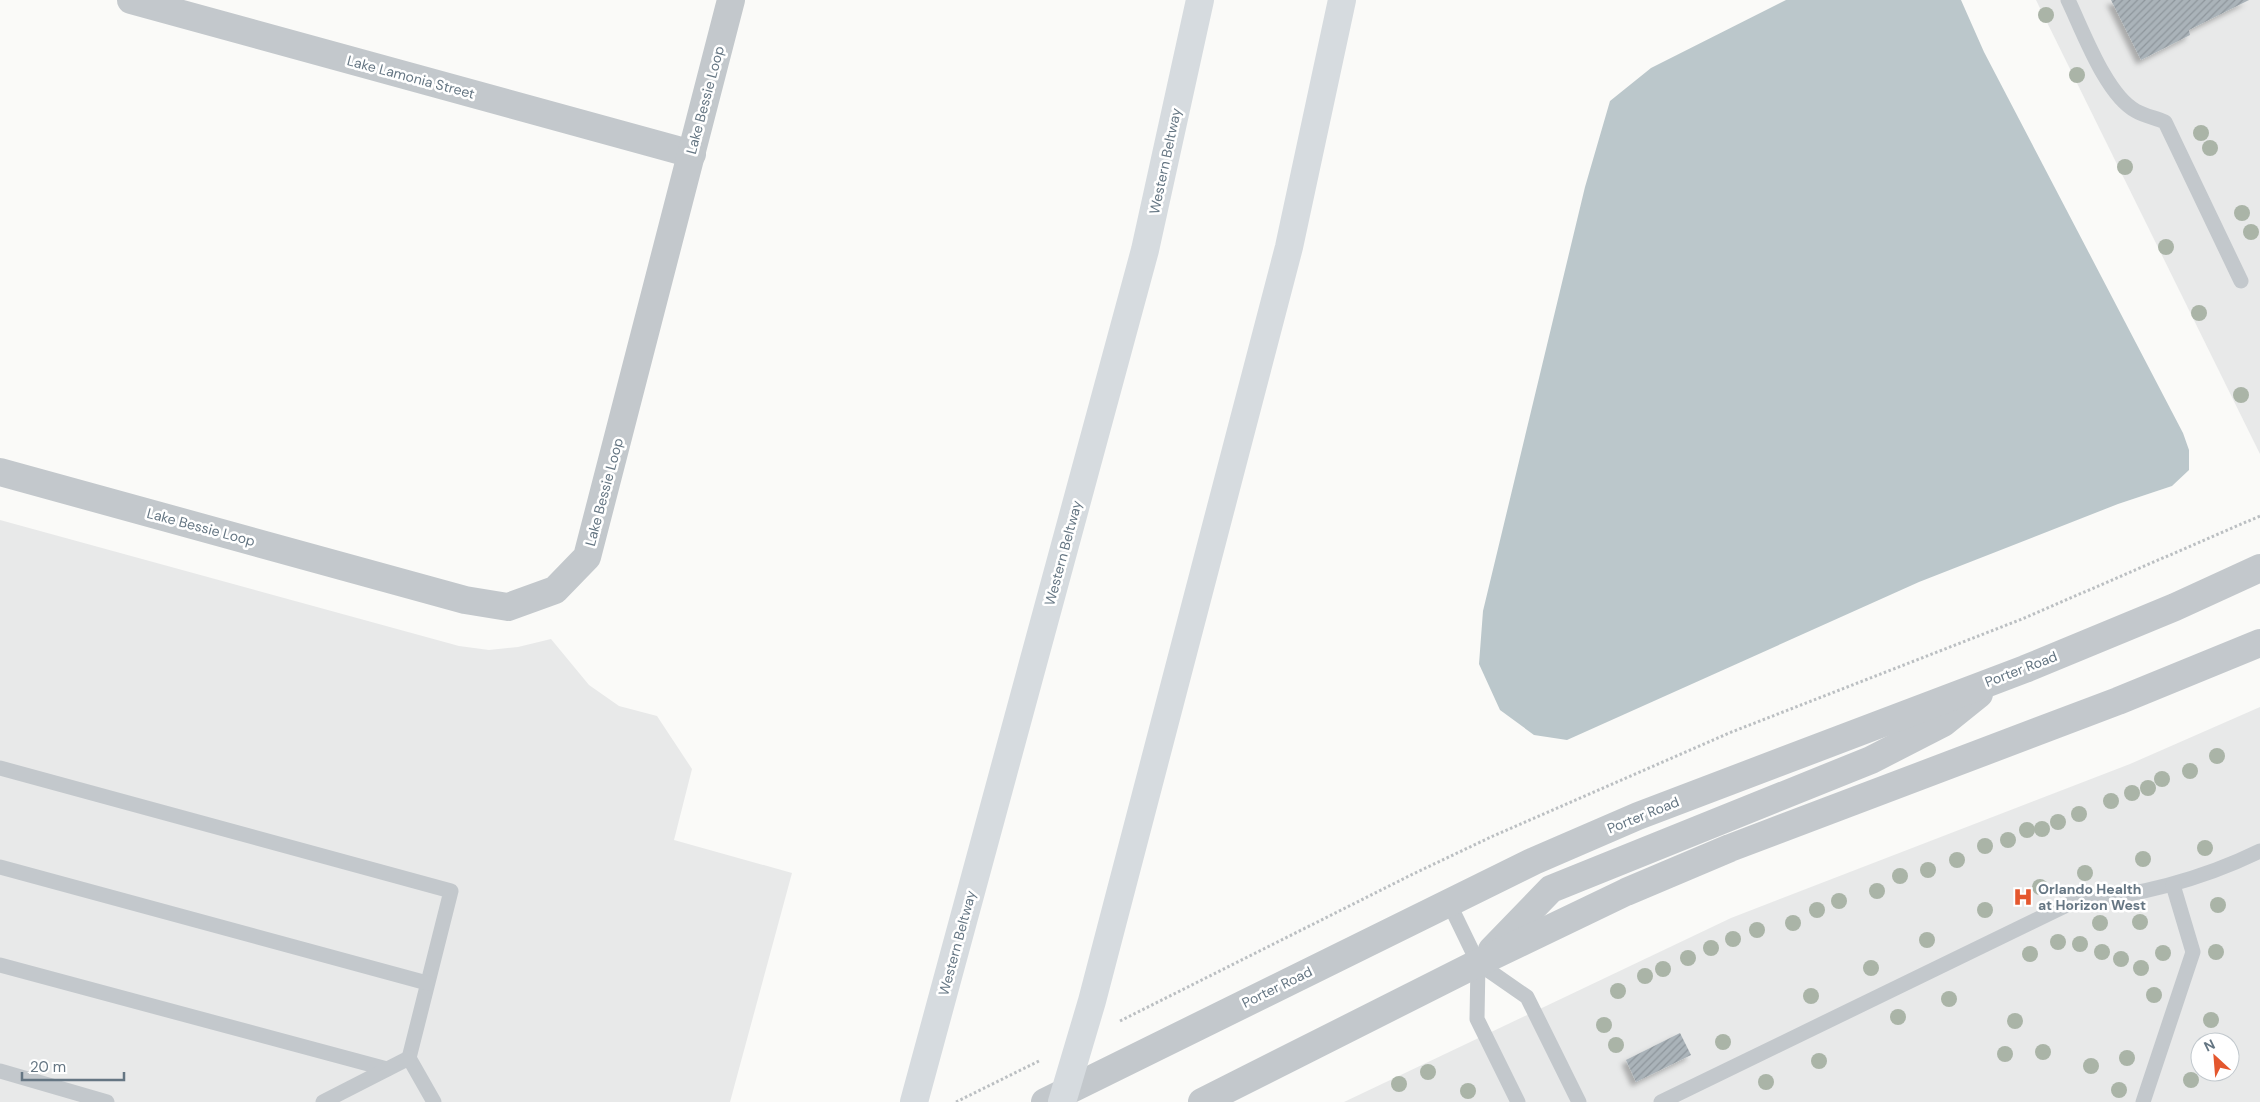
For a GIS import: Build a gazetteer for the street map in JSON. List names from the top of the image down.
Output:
{
  "streets": {
    "highway": ["Western Beltway"],
    "street": ["Lake Lamonia Street", "Lake Bessie Loop", "Porter Road"]
  },
  "crossings": [
    ["Lake Lamonia Street", "Lake Bessie Loop"]
  ],
  "places": {
    "hospital": ["Orlando Health at Horizon West"]
  },
  "scale_bar": "20 m",
  "north": "top left"
}
